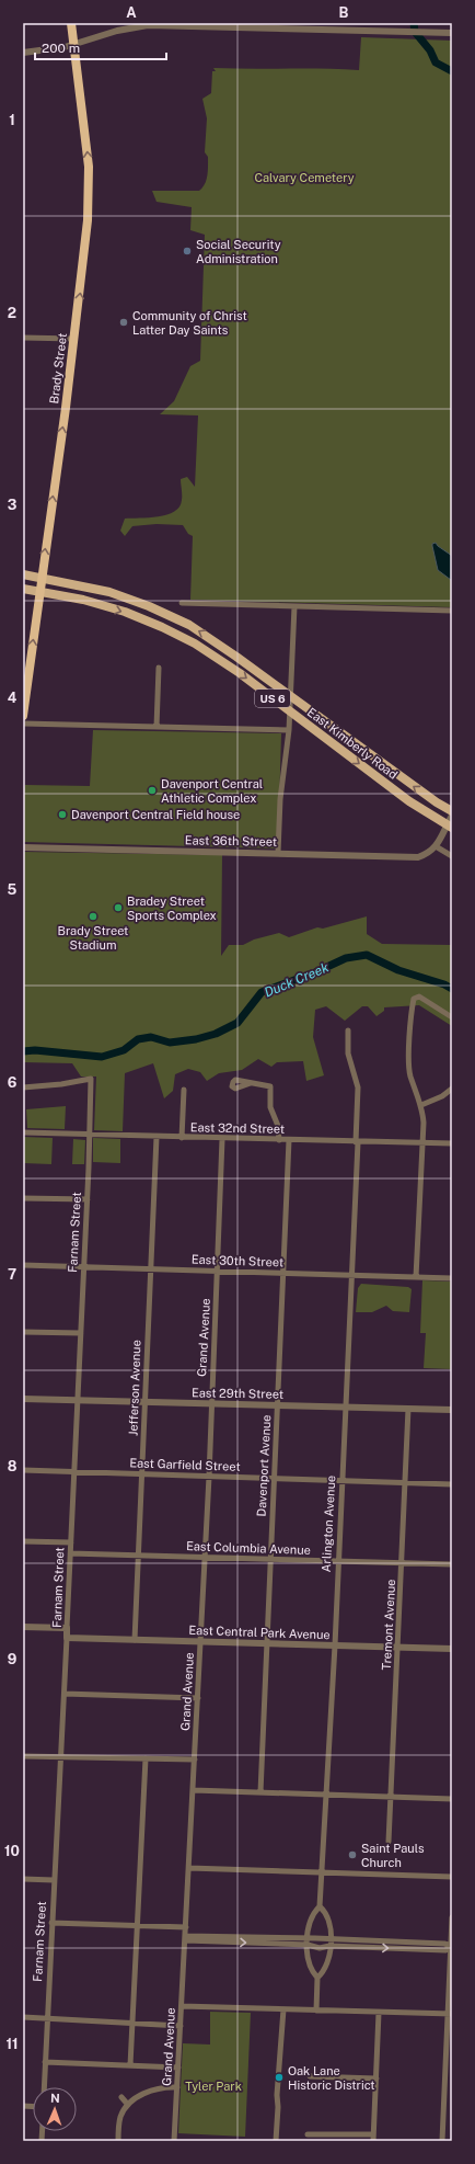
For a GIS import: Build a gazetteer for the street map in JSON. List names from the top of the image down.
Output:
{
  "streets": {
    "highway": ["Brady Street"],
    "main road": ["US 6", "East Kimberly Road"],
    "street": [
      "East 36th Street",
      "East 32nd Street",
      "Farnam Street",
      "East 30th Street",
      "Grand Avenue",
      "Jefferson Avenue",
      "East 29th Street",
      "East Garfield Street",
      "Davenport Avenue",
      "Arlington Avenue",
      "East Columbia Avenue",
      "Tremont Avenue",
      "East Central Park Avenue"
    ]
  },
  "crossings": [
    ["Brady Street", "East Kimberly Road"],
    ["East 32nd Street", "Farnam Street"],
    ["East 32nd Street", "Grand Avenue"],
    ["East 32nd Street", "Jefferson Avenue"],
    ["East 32nd Street", "Davenport Avenue"],
    ["East 32nd Street", "Arlington Avenue"],
    ["Farnam Street", "East 30th Street"],
    ["Farnam Street", "East 29th Street"],
    ["Farnam Street", "East Garfield Street"],
    ["Farnam Street", "East Columbia Avenue"],
    ["Farnam Street", "East Central Park Avenue"],
    ["East 30th Street", "Grand Avenue"],
    ["East 30th Street", "Jefferson Avenue"],
    ["East 30th Street", "Davenport Avenue"],
    ["East 30th Street", "Arlington Avenue"],
    ["Grand Avenue", "East 29th Street"],
    ["Grand Avenue", "East Garfield Street"],
    ["Grand Avenue", "East Columbia Avenue"],
    ["Grand Avenue", "East Central Park Avenue"],
    ["Jefferson Avenue", "East 29th Street"],
    ["Jefferson Avenue", "East Garfield Street"],
    ["Jefferson Avenue", "East Columbia Avenue"],
    ["Jefferson Avenue", "East Central Park Avenue"],
    ["East 29th Street", "Davenport Avenue"],
    ["East 29th Street", "Arlington Avenue"],
    ["East 29th Street", "Tremont Avenue"],
    ["East Garfield Street", "Davenport Avenue"],
    ["East Garfield Street", "Arlington Avenue"],
    ["East Garfield Street", "Tremont Avenue"],
    ["Davenport Avenue", "East Columbia Avenue"],
    ["Davenport Avenue", "East Central Park Avenue"],
    ["Arlington Avenue", "East Columbia Avenue"],
    ["Arlington Avenue", "East Central Park Avenue"],
    ["East Columbia Avenue", "Tremont Avenue"],
    ["Tremont Avenue", "East Central Park Avenue"]
  ],
  "one_way": ["Brady Street"],
  "water": ["Duck Creek"],
  "parks": ["Calvary Cemetery", "Tyler Park"],
  "places": [
    "Social Security Administration",
    "Community of Christ Latter Day Saints",
    "Davenport Central Athletic Complex",
    "Davenport Central Field house",
    "Bradey Street Sports Complex",
    "Brady Street Stadium",
    "Saint Pauls Church",
    "Oak Lane Historic District"
  ],
  "scale_bar": "200 m",
  "north": "top",
  "grid": {
    "columns": ["A", "B"],
    "rows": [
      "1",
      "2",
      "3",
      "4",
      "5",
      "6",
      "7",
      "8",
      "9",
      "10",
      "11"
    ]
  }
}
